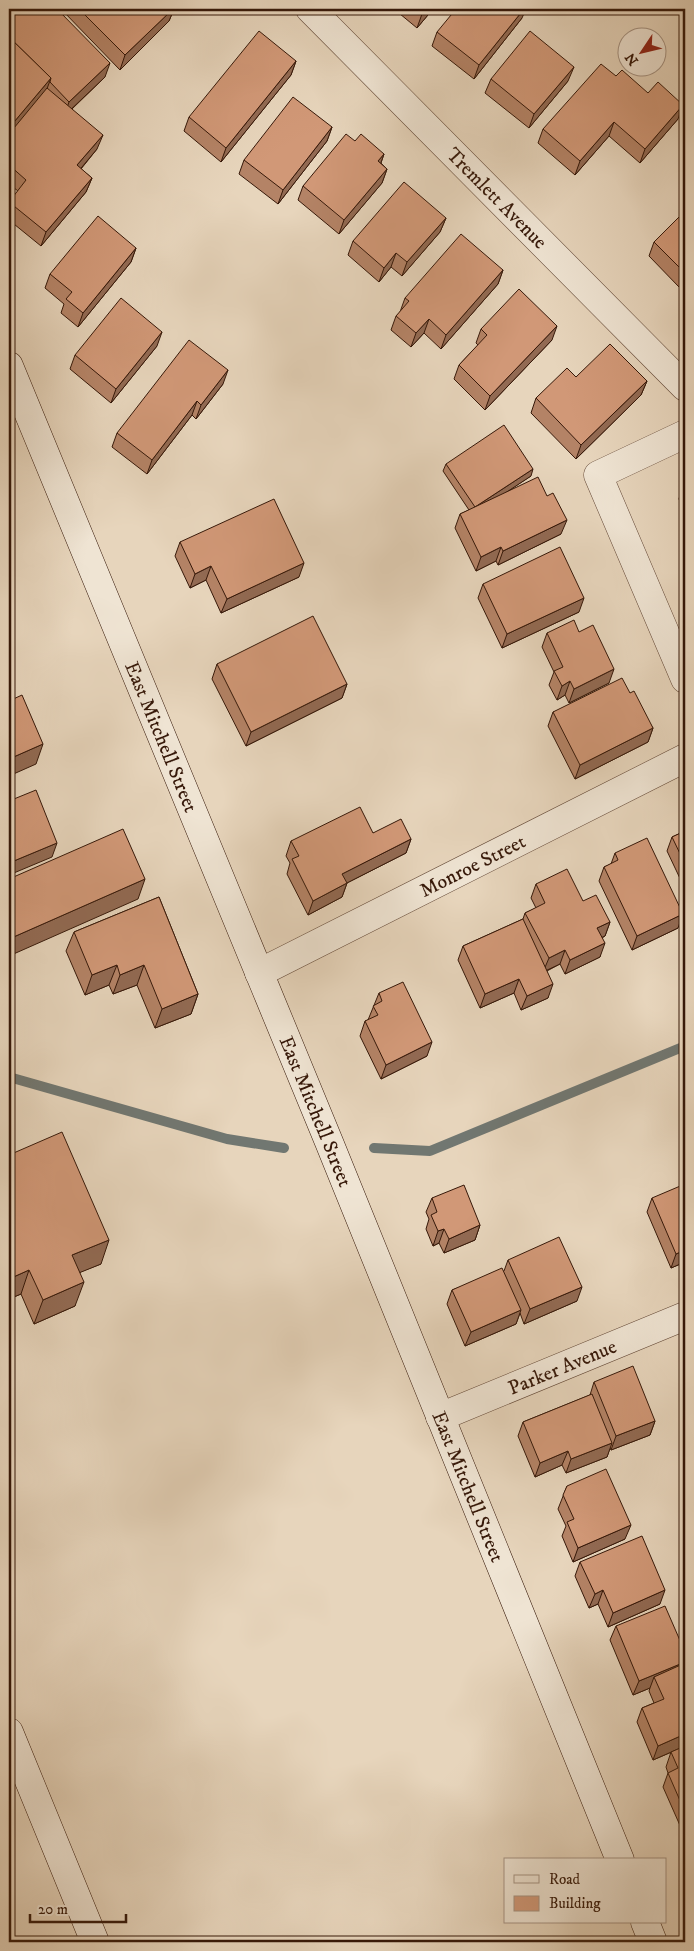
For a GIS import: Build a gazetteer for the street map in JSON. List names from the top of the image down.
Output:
{
  "streets": {
    "street": [
      "Tremlett Avenue",
      "East Mitchell Street",
      "Monroe Street",
      "Parker Avenue"
    ]
  },
  "crossings": [
    ["East Mitchell Street", "Monroe Street"],
    ["East Mitchell Street", "Parker Avenue"]
  ],
  "legend": ["Road", "Building"],
  "scale_bar": "20 m",
  "north": "bottom left"
}
